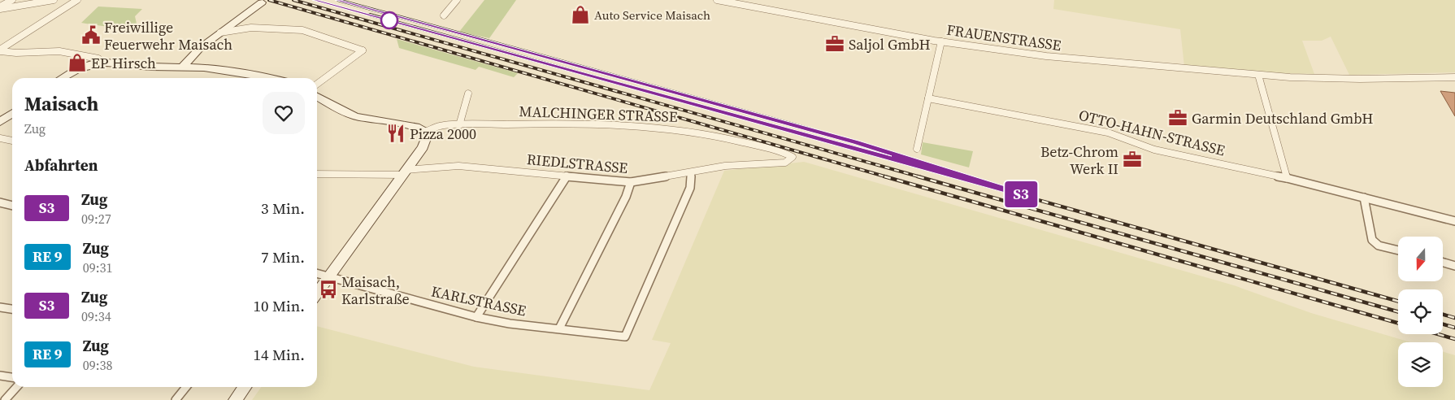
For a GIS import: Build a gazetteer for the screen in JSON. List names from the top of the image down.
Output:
{
  "streets": {
    "street": [
      "FRAUENSTRASSE",
      "MALCHINGER STRASSE",
      "OTTO-HAHN-STRASSE",
      "RIEDLSTRASSE",
      "KARLSTRASSE"
    ]
  },
  "crossings": [
    ["MALCHINGER STRASSE", "RIEDLSTRASSE"],
    ["RIEDLSTRASSE", "KARLSTRASSE"]
  ],
  "places": {
    "shop": ["Auto Service Maisach", "EP Hirsch"],
    "public building": ["Freiwillige Feuerwehr Maisach"],
    "office": ["Saljol GmbH", "Garmin Deutschland GmbH", "Betz-Chrom Werk II"],
    "restaurant": ["Pizza 2000"],
    "bus stop": ["Maisach, Karlstraße"]
  },
  "north": "bottom",
  "page": {
    "on_map": "S3",
    "heading": [
      ["Maisach", "Zug"],
      "Abfahrten"
    ],
    "list": [
      {
        "mark": "S3",
        "name": "Zug",
        "note": "09:27",
        "value": "3 Min."
      },
      {
        "mark": "RE 9",
        "name": "Zug",
        "note": "09:31",
        "value": "7 Min."
      },
      {
        "mark": "S3",
        "name": "Zug",
        "note": "09:34",
        "value": "10 Min."
      },
      {
        "mark": "RE 9",
        "name": "Zug",
        "note": "09:38",
        "value": "14 Min."
      }
    ]
  }
}
